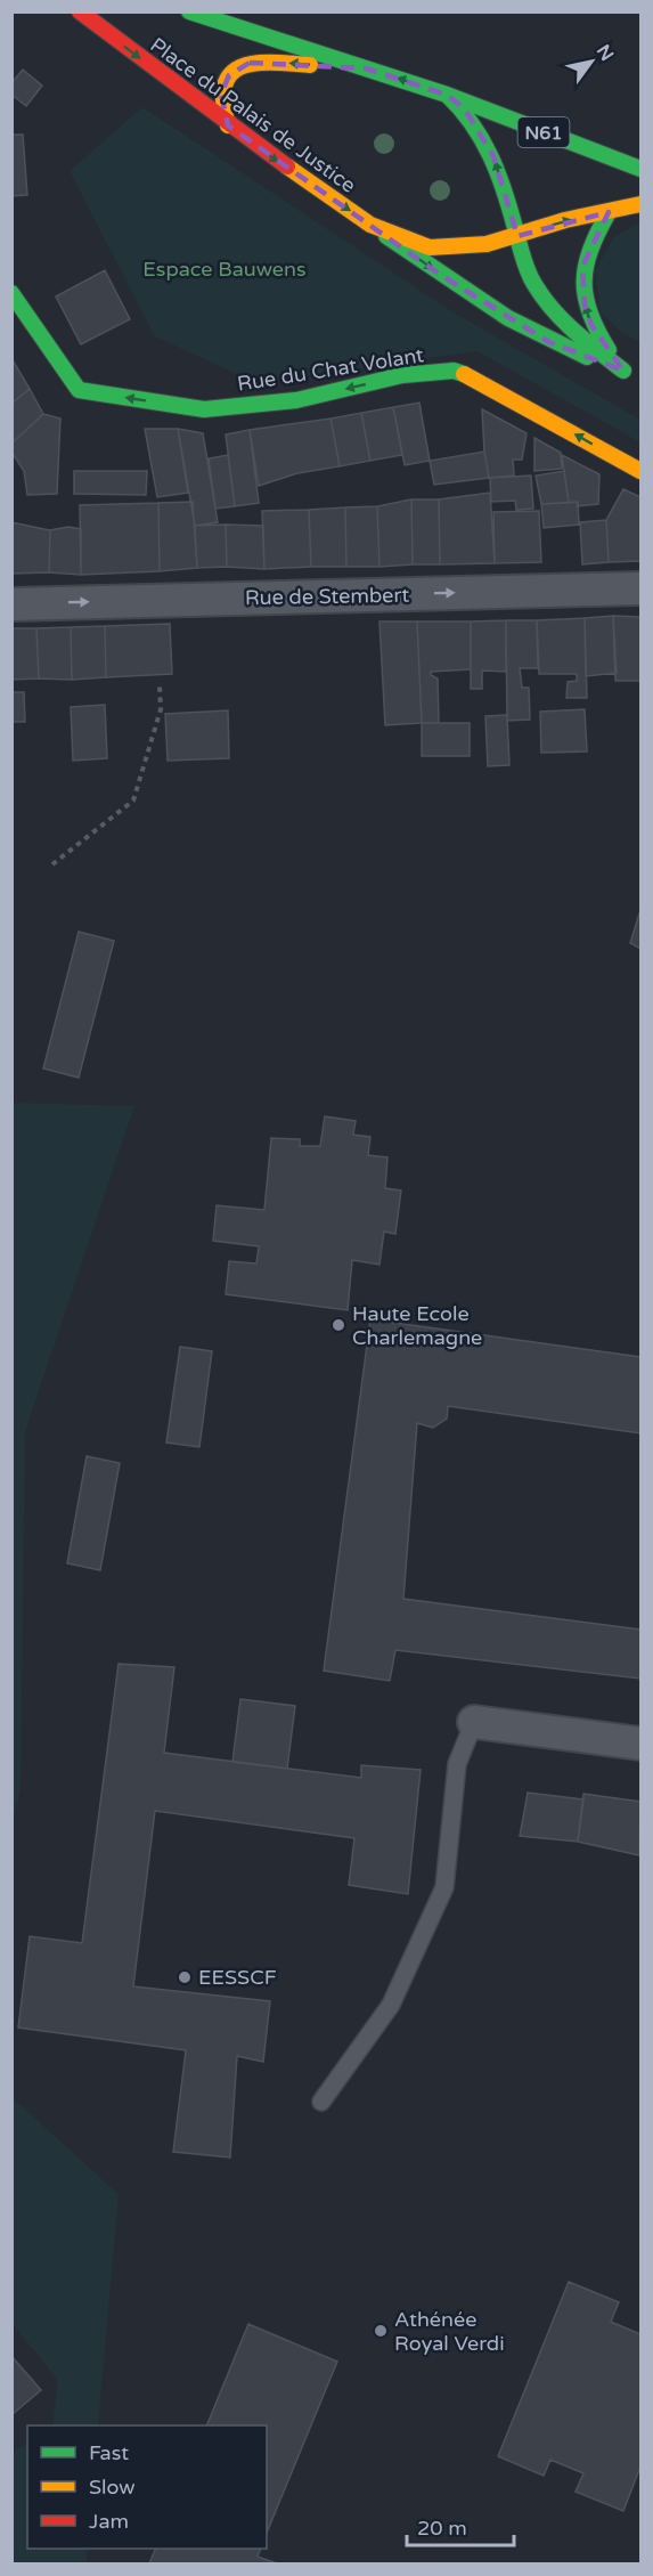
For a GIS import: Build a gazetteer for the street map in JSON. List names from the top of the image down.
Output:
{
  "streets": {
    "street": [
      "Place du Palais de Justice",
      "N61",
      "Rue du Chat Volant",
      "Rue de Stembert"
    ]
  },
  "crossings": [
    ["Place du Palais de Justice", "N61"]
  ],
  "one_way": ["Rue du Chat Volant", "Rue de Stembert"],
  "parks": ["Espace Bauwens"],
  "places": ["Haute Ecole Charlemagne", "EESSCF", "Athénée Royal Verdi"],
  "legend": ["Fast", "Slow", "Jam"],
  "scale_bar": "20 m",
  "north": "top right"
}
